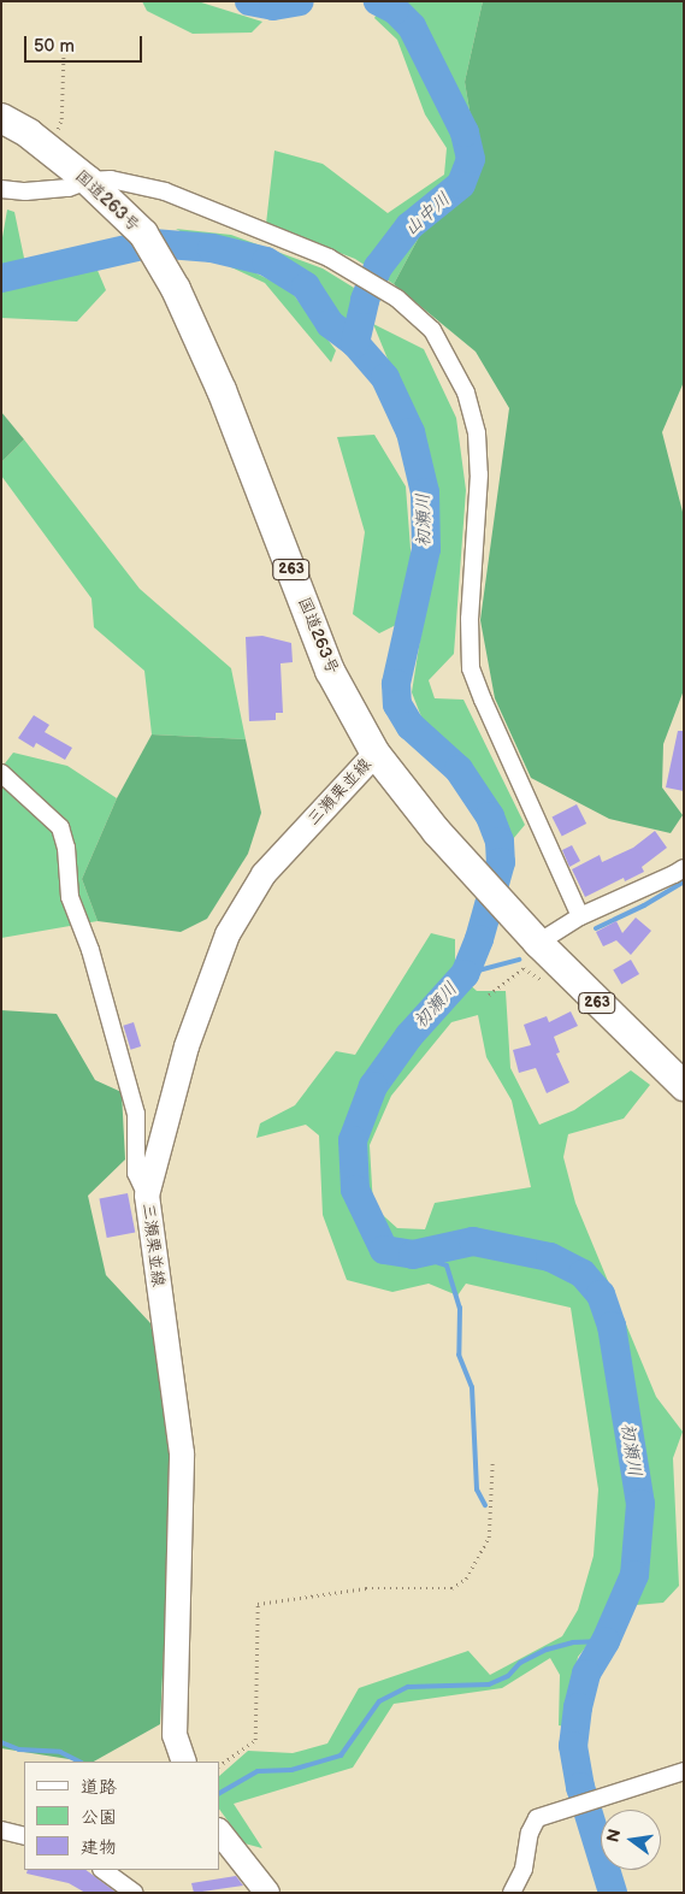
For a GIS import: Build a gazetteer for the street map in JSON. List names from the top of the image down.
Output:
{
  "streets": {
    "highway": ["国道263号", "263"],
    "main road": ["三瀬栗並線"]
  },
  "crossings": [
    ["国道263号", "三瀬栗並線"]
  ],
  "water": ["山中川", "初瀬川"],
  "legend": ["道路", "公園", "建物"],
  "scale_bar": "50 m",
  "north": "left"
}
